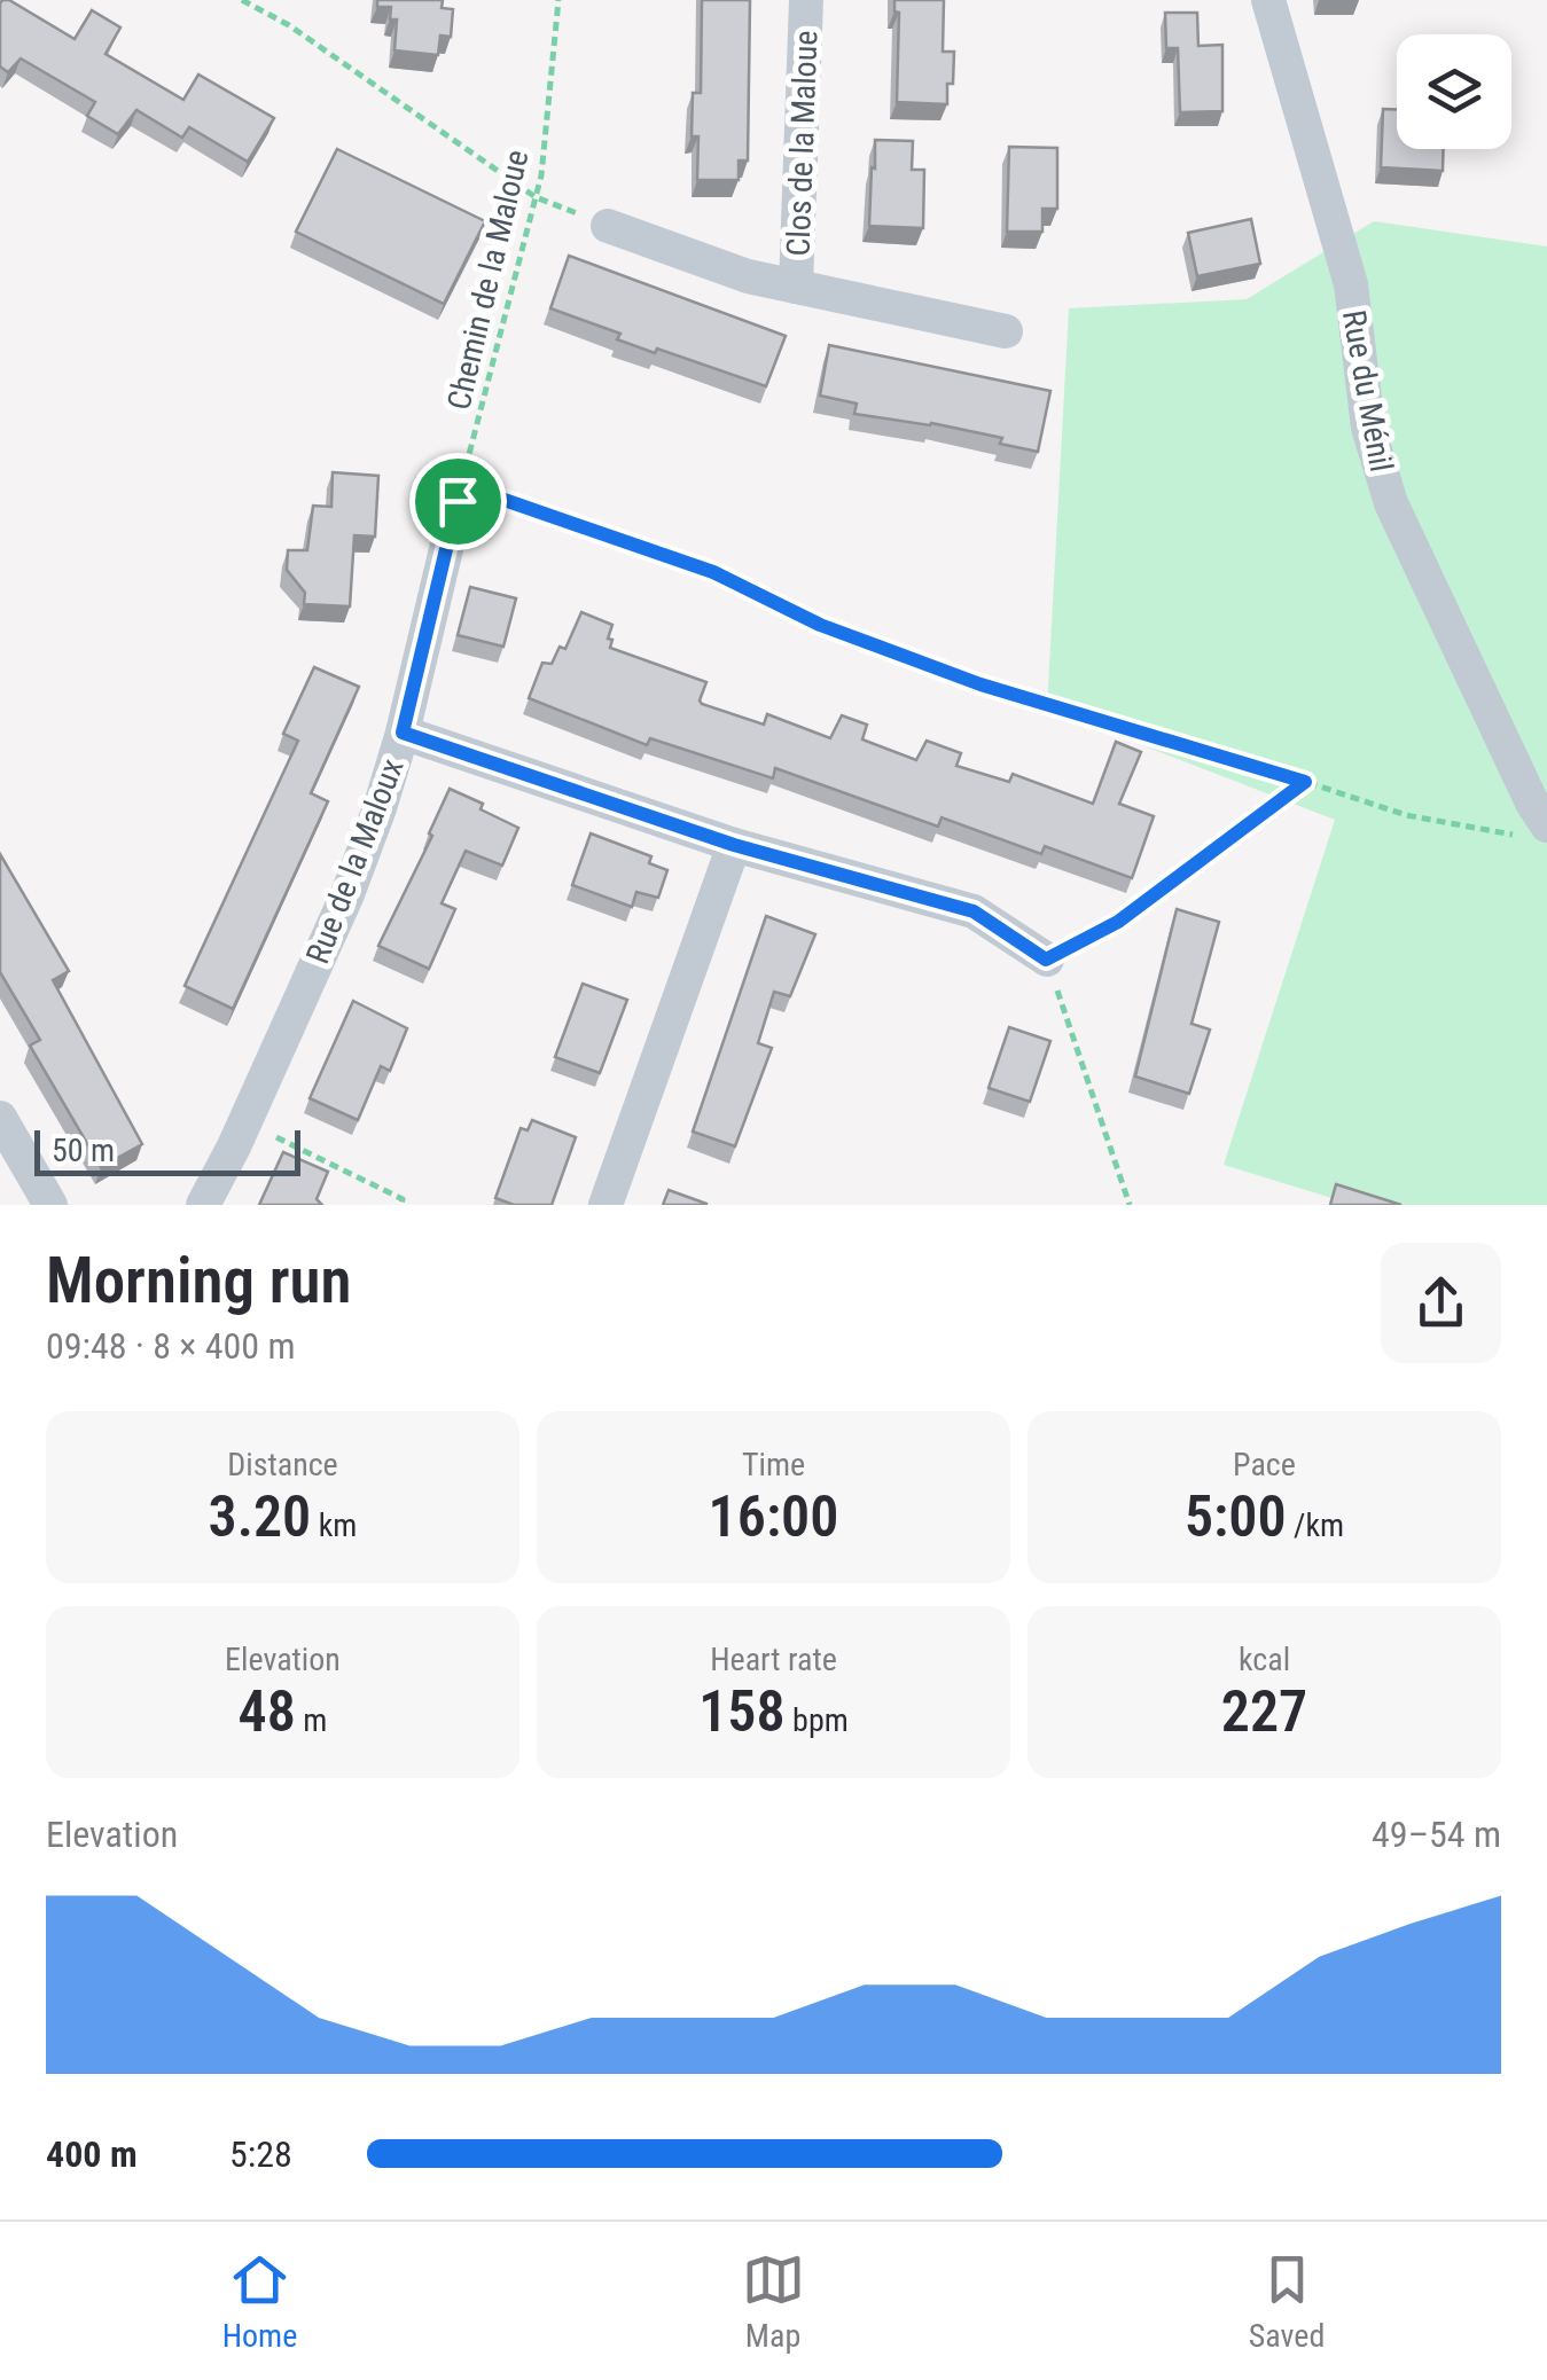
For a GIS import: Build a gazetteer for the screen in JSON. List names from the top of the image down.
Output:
{
  "streets": {
    "street": ["Clos de la Maloue", "Rue du Ménil", "Rue de la Maloux"],
    "path": ["Chemin de la Maloue"]
  },
  "crossings": [
    ["Chemin de la Maloue", "Rue de la Maloux"]
  ],
  "scale_bar": "50 m",
  "page": {
    "scale": "50 m",
    "heading": ["Morning run", "09:48 · 8 × 400 m"],
    "stats": [
      ["Distance", "3.20 km"],
      ["Time", "16:00"],
      ["Pace", "5:00 /km"],
      ["Elevation", "48 m"],
      ["Heart rate", "158 bpm"],
      ["kcal", "227"]
    ],
    "chart": ["Elevation", "49–54 m"],
    "list": [
      {
        "name": "400 m",
        "note": "5:28"
      }
    ],
    "tabs": ["Home", "Map", "Saved"]
  }
}
